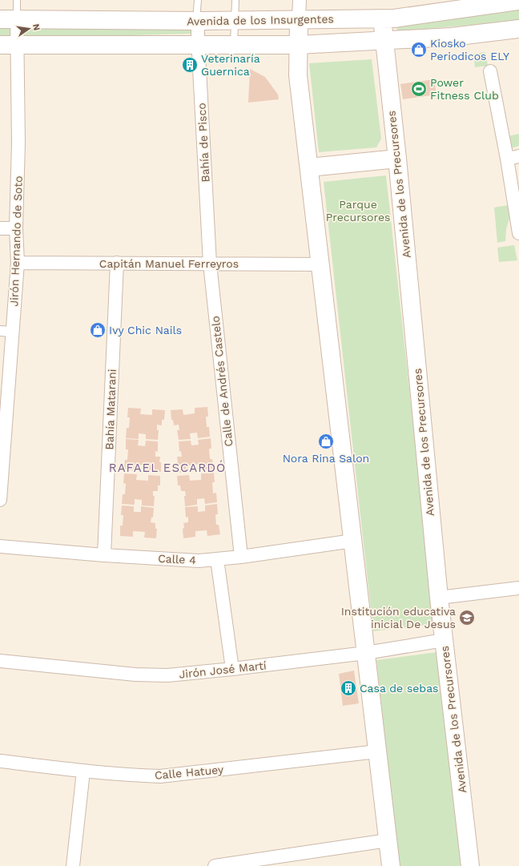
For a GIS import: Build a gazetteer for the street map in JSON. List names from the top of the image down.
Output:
{
  "streets": {
    "main road": ["Avenida de los Insurgentes", "Avenida de los Precursores"],
    "street": [
      "Bahía de Pisco",
      "Jirón Hernando de Soto",
      "Capitán Manuel Ferreyros",
      "Calle de Andrés Castelo",
      "Bahía Matarani",
      "Calle 4",
      "Jirón José Martí",
      "Calle Hatuey"
    ]
  },
  "crossings": [
    ["Avenida de los Insurgentes", "Bahía de Pisco"],
    ["Avenida de los Insurgentes", "Avenida de los Precursores"],
    ["Avenida de los Insurgentes", "Jirón Hernando de Soto"],
    ["Bahía de Pisco", "Capitán Manuel Ferreyros"],
    ["Bahía de Pisco", "Calle de Andrés Castelo"],
    ["Avenida de los Precursores", "Jirón José Martí"],
    ["Jirón Hernando de Soto", "Capitán Manuel Ferreyros"],
    ["Capitán Manuel Ferreyros", "Calle de Andrés Castelo"],
    ["Capitán Manuel Ferreyros", "Bahía Matarani"],
    ["Calle de Andrés Castelo", "Calle 4"],
    ["Bahía Matarani", "Calle 4"]
  ],
  "districts": ["RAFAEL ESCARDÓ"],
  "parks": ["Parque Precursores"],
  "places": {
    "shop": ["Kiosko Periodicos ELY", "Ivy Chic Nails", "Nora Rina Salon"],
    "building": ["Veterinaría Guernica", "Casa de sebas"],
    "sports": ["Power Fitness Club"],
    "school or university": ["Institución educativa inicial De Jesus"]
  },
  "north": "right"
}
